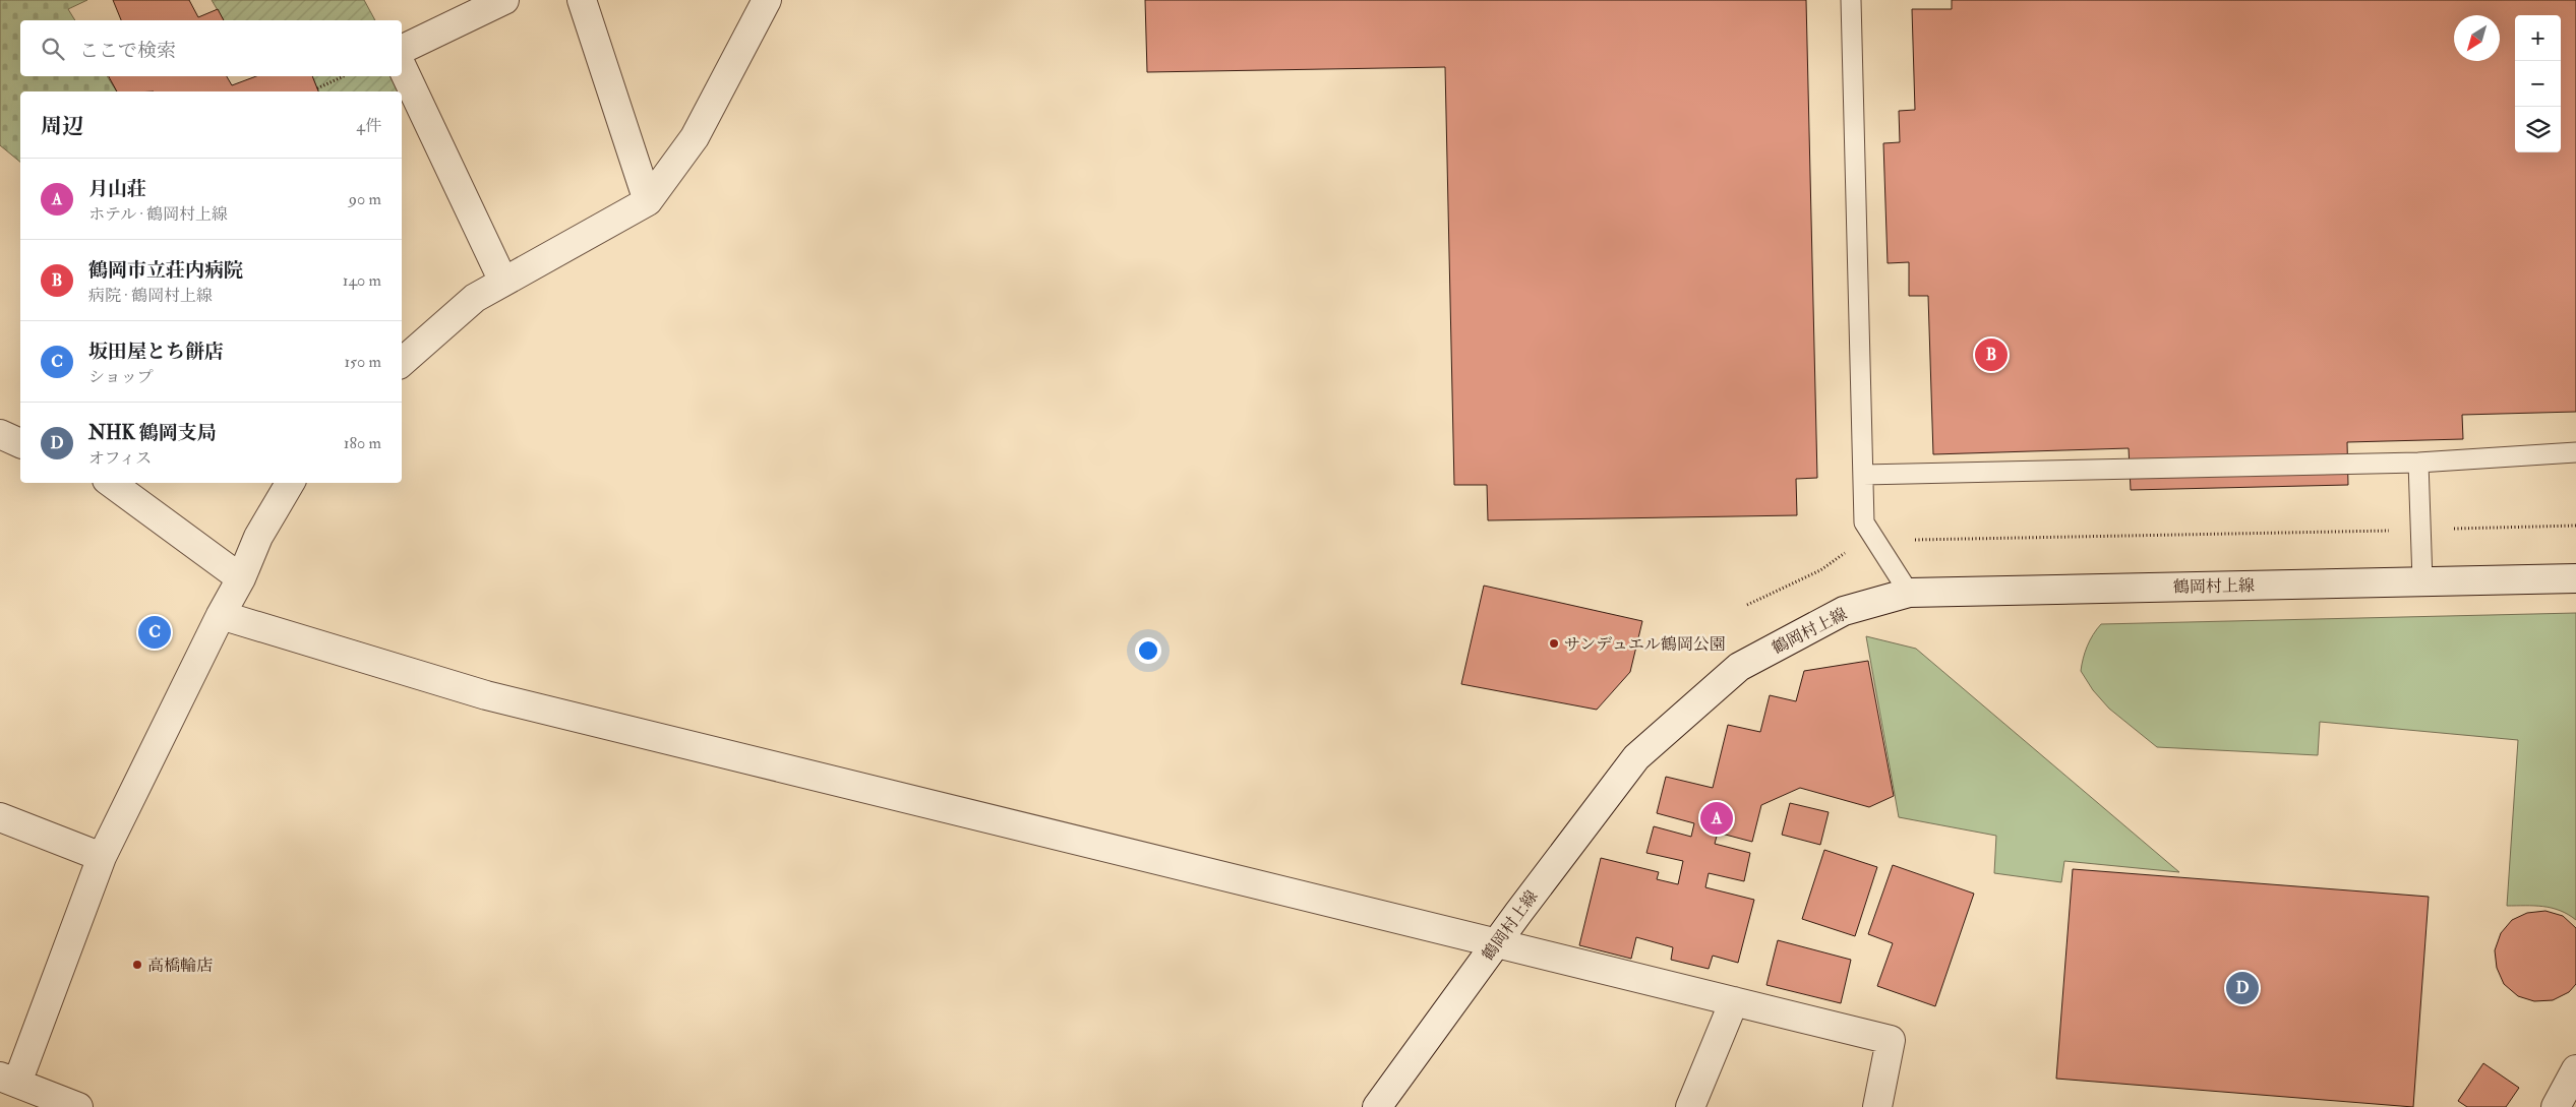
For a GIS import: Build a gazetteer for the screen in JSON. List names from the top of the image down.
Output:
{
  "streets": {
    "street": ["鶴岡村上線"]
  },
  "places": ["サンデュエル鶴岡公園", "高橋輪店"],
  "north": "bottom left",
  "page": {
    "map_buttons": ["+", "−"],
    "search": "ここで検索",
    "heading": ["周辺", "4件"],
    "list": [
      {
        "mark": "A",
        "name": "月山荘",
        "note": "ホテル · 鶴岡村上線",
        "value": "90 m"
      },
      {
        "mark": "B",
        "name": "鶴岡市立荘内病院",
        "note": "病院 · 鶴岡村上線",
        "value": "140 m"
      },
      {
        "mark": "C",
        "name": "坂田屋とち餅店",
        "note": "ショップ",
        "value": "150 m"
      },
      {
        "mark": "D",
        "name": "NHK 鶴岡支局",
        "note": "オフィス",
        "value": "180 m"
      }
    ],
    "pins": [
      "B",
      "C",
      "A",
      "D"
    ]
  }
}
